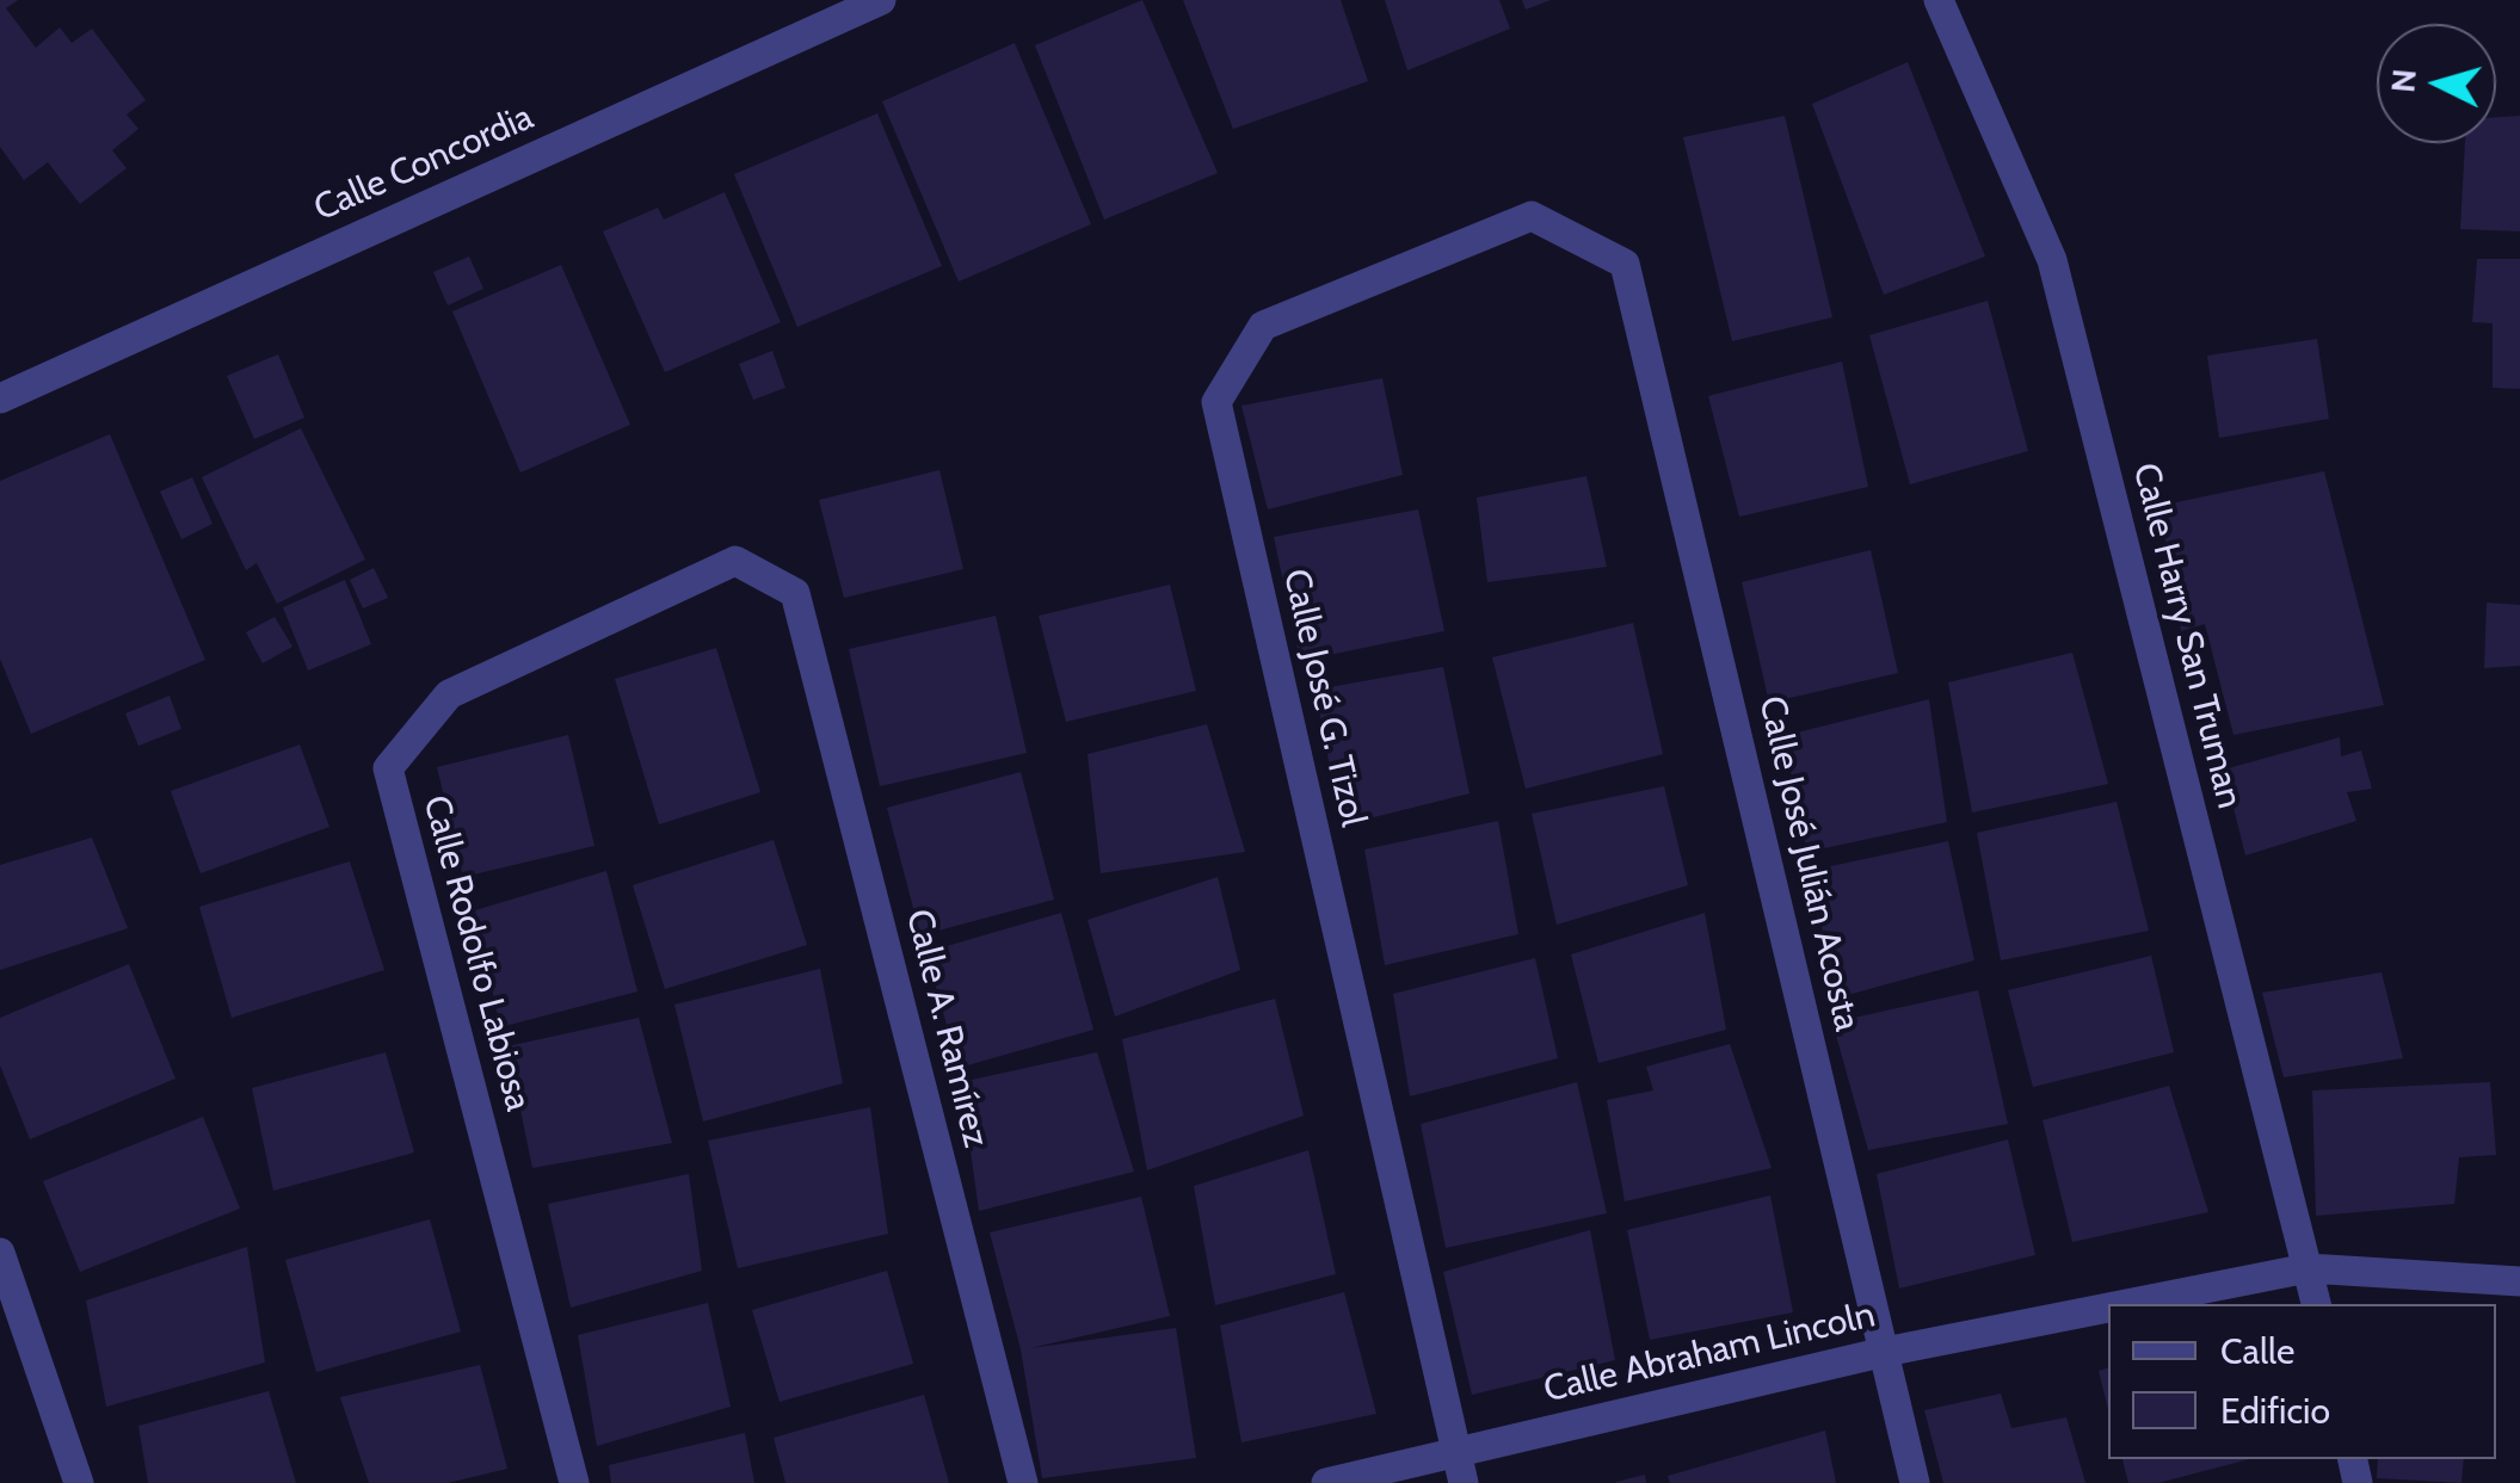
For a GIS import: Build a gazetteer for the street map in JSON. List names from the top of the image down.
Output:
{
  "streets": {
    "street": [
      "Calle Concordia",
      "Calle Harry San Truman",
      "Calle José G. Tizol",
      "Calle José Julián Acosta",
      "Calle Rodolfo Labiosa",
      "Calle A. Ramírez",
      "Calle Abraham Lincoln"
    ]
  },
  "crossings": [
    ["Calle Harry San Truman", "Calle Abraham Lincoln"],
    ["Calle José G. Tizol", "Calle José Julián Acosta"],
    ["Calle José G. Tizol", "Calle Abraham Lincoln"],
    ["Calle José Julián Acosta", "Calle Abraham Lincoln"],
    ["Calle Rodolfo Labiosa", "Calle A. Ramírez"]
  ],
  "legend": ["Calle", "Edificio"],
  "north": "left"
}
